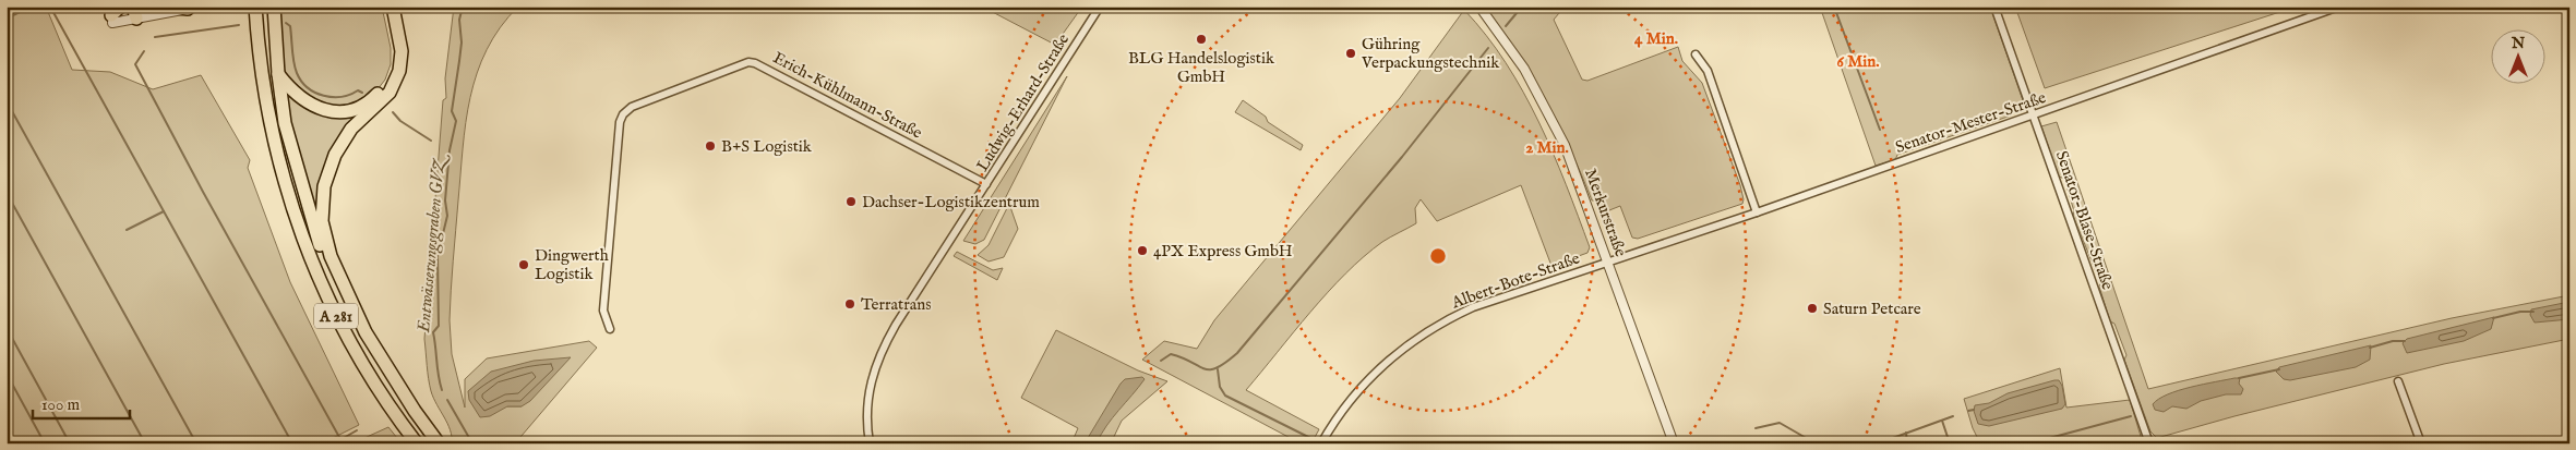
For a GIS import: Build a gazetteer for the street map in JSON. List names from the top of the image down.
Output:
{
  "streets": {
    "highway": ["A 281"],
    "street": [
      "Erich-Kühlmann-Straße",
      "Ludwig-Erhard-Straße",
      "Senator-Mester-Straße",
      "Merkurstraße",
      "Senator-Blase-Straße",
      "Albert-Bote-Straße"
    ]
  },
  "crossings": [
    ["Erich-Kühlmann-Straße", "Ludwig-Erhard-Straße"],
    ["Senator-Mester-Straße", "Merkurstraße"],
    ["Senator-Mester-Straße", "Senator-Blase-Straße"],
    ["Senator-Mester-Straße", "Albert-Bote-Straße"],
    ["Merkurstraße", "Albert-Bote-Straße"]
  ],
  "water": ["Entwässerungsgraben GVZ"],
  "places": [
    "BLG Handelslogistik GmbH",
    "Gühring Verpackungstechnik",
    "B+S Logistik",
    "Dachser-Logistikzentrum",
    "4PX Express GmbH",
    "Dingwerth Logistik",
    "Terratrans",
    "Saturn Petcare"
  ],
  "scale_bar": "100 m",
  "north": "top",
  "rings": ["4 Min.", "6 Min.", "2 Min."]
}
